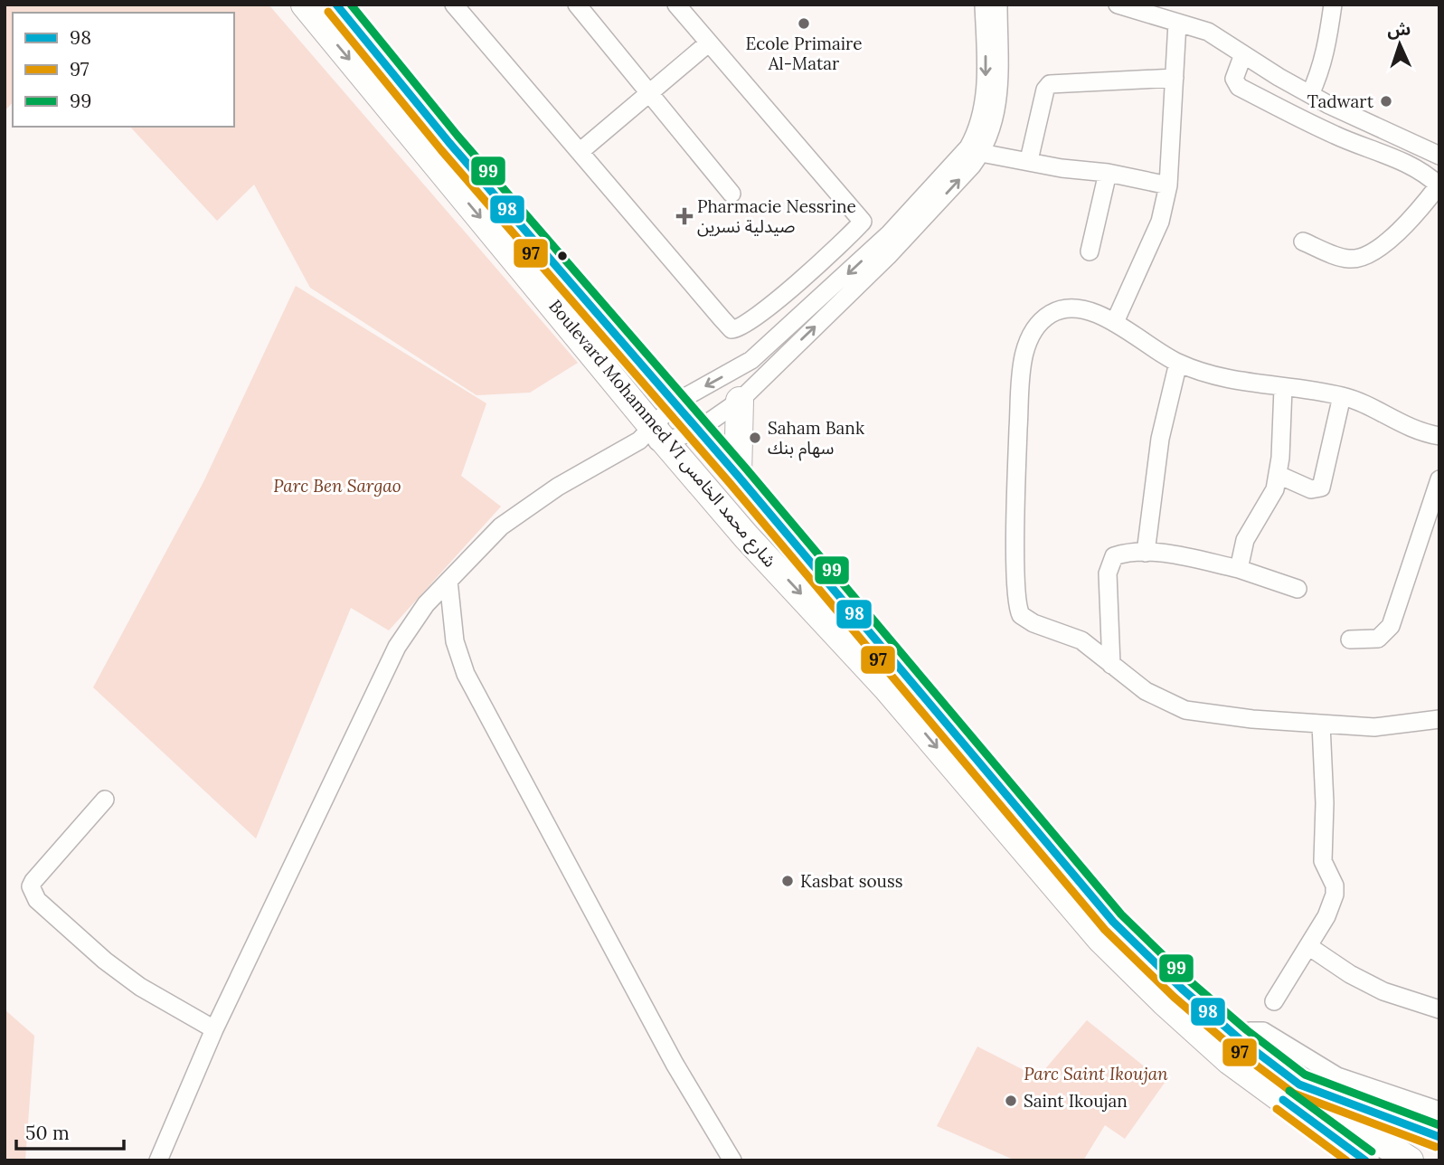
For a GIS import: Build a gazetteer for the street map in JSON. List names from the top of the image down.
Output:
{
  "streets": {
    "main road": ["Boulevard Mohammed VI شارع محمد الخامس"]
  },
  "parks": ["Parc Ben Sargao", "Parc Saint Ikoujan"],
  "places": {
    "other": [
      "Ecole Primaire Al-Matar",
      "Tadwart",
      "Saham Bank سهام بنك",
      "Kasbat souss",
      "Saint Ikoujan"
    ],
    "health": ["Pharmacie Nessrine صيدلية نسرين"]
  },
  "lines": ["transit line 98", "transit line 99", "transit line 97"],
  "legend": ["98", "97", "99"],
  "scale_bar": "50 m",
  "north": "top"
}
